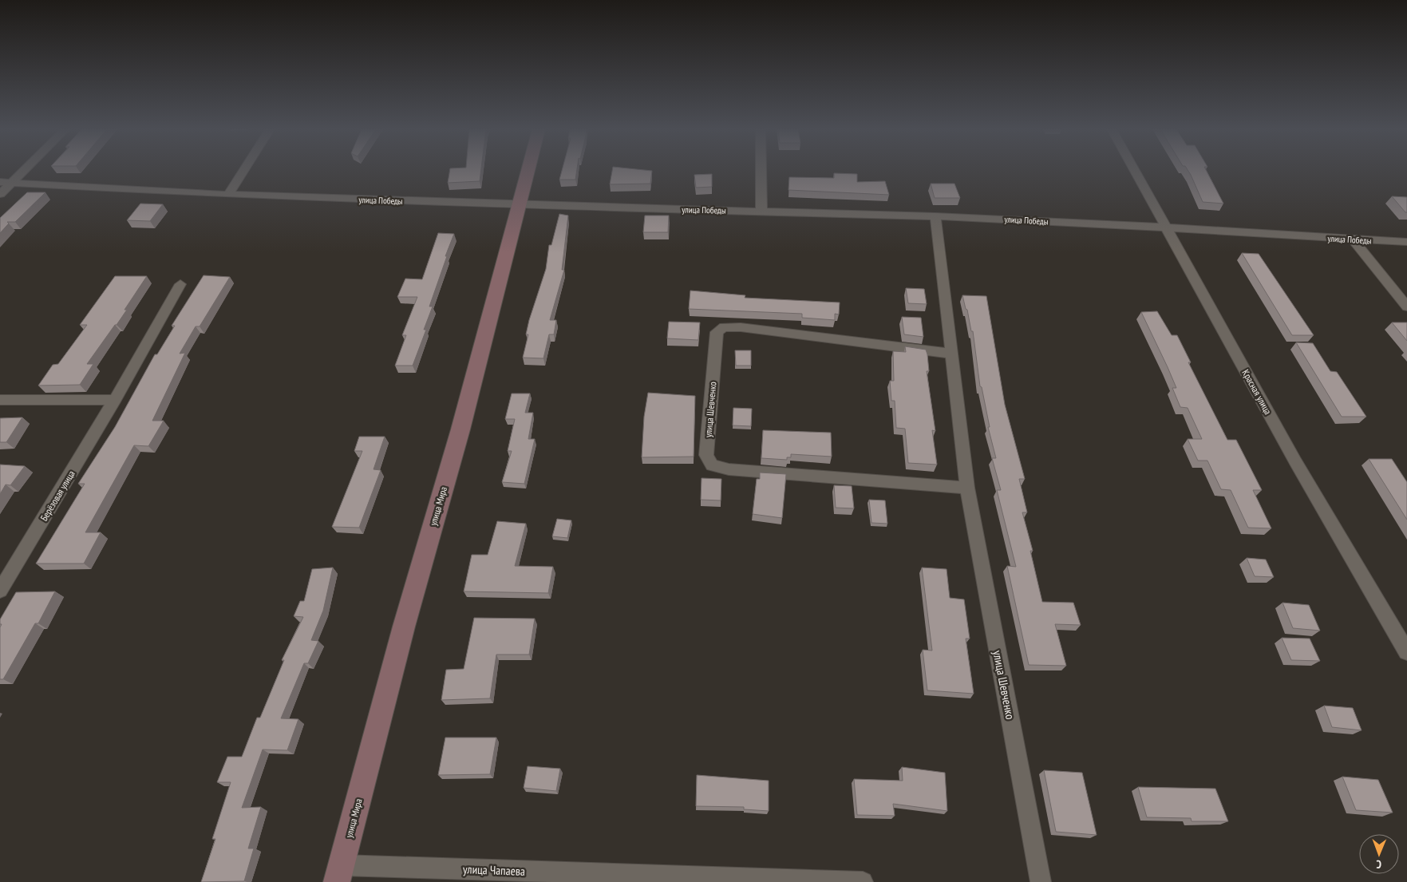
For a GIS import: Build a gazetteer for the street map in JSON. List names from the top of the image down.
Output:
{
  "streets": {
    "main road": ["улица Мира"],
    "street": [
      "улица Победы",
      "Красная улица",
      "улица Шевченко",
      "Берёзовая улица",
      "улица Чапаева"
    ]
  },
  "crossings": [
    ["улица Победы", "Красная улица"],
    ["улица Победы", "улица Шевченко"],
    ["улица Победы", "улица Мира"],
    ["улица Мира", "улица Чапаева"]
  ],
  "north": "bottom"
}
